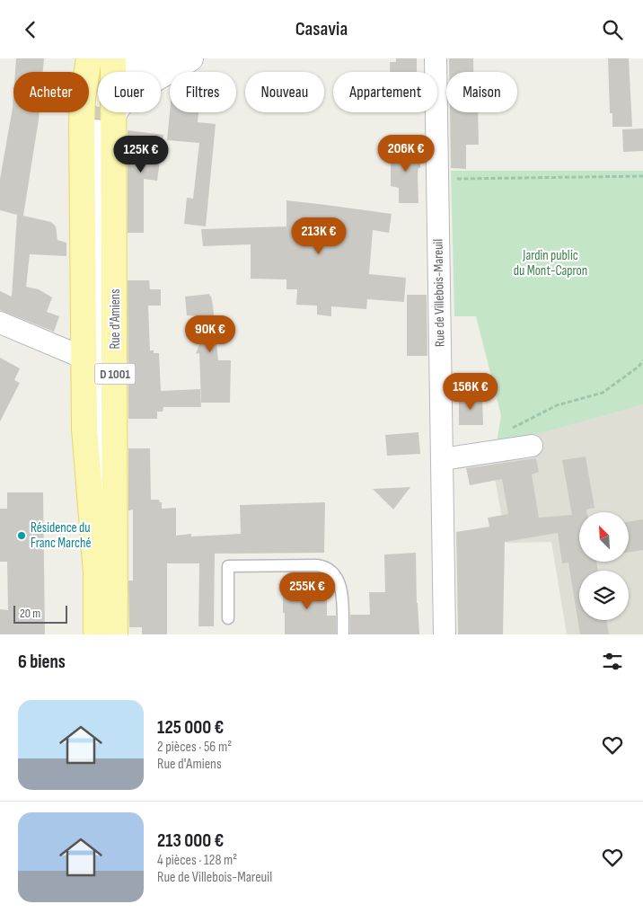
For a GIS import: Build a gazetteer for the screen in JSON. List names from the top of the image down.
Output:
{
  "streets": {
    "main road": ["Rue d'Amiens", "D 1001"],
    "street": ["Rue de Villebois-Mareuil"]
  },
  "parks": ["Jardin public du Mont-Capron"],
  "places": ["Résidence du Franc Marché"],
  "scale_bar": "20 m",
  "north": "top left",
  "page": {
    "header": "Casavia",
    "chip": [
      "Acheter",
      "Louer",
      "Filtres",
      "Nouveau",
      "Appartement",
      "Maison"
    ],
    "price": [
      "206K €",
      "125K €",
      "213K €",
      "90K €",
      "156K €",
      "255K €"
    ],
    "scale": "20 m",
    "heading": "6 biens",
    "list": [
      {
        "name": "125 000 €",
        "note": "2 pièces · 56 m² · Rue d'Amiens"
      },
      {
        "name": "213 000 €",
        "note": "4 pièces · 128 m² · Rue de Villebois-Mareuil"
      }
    ]
  }
}
